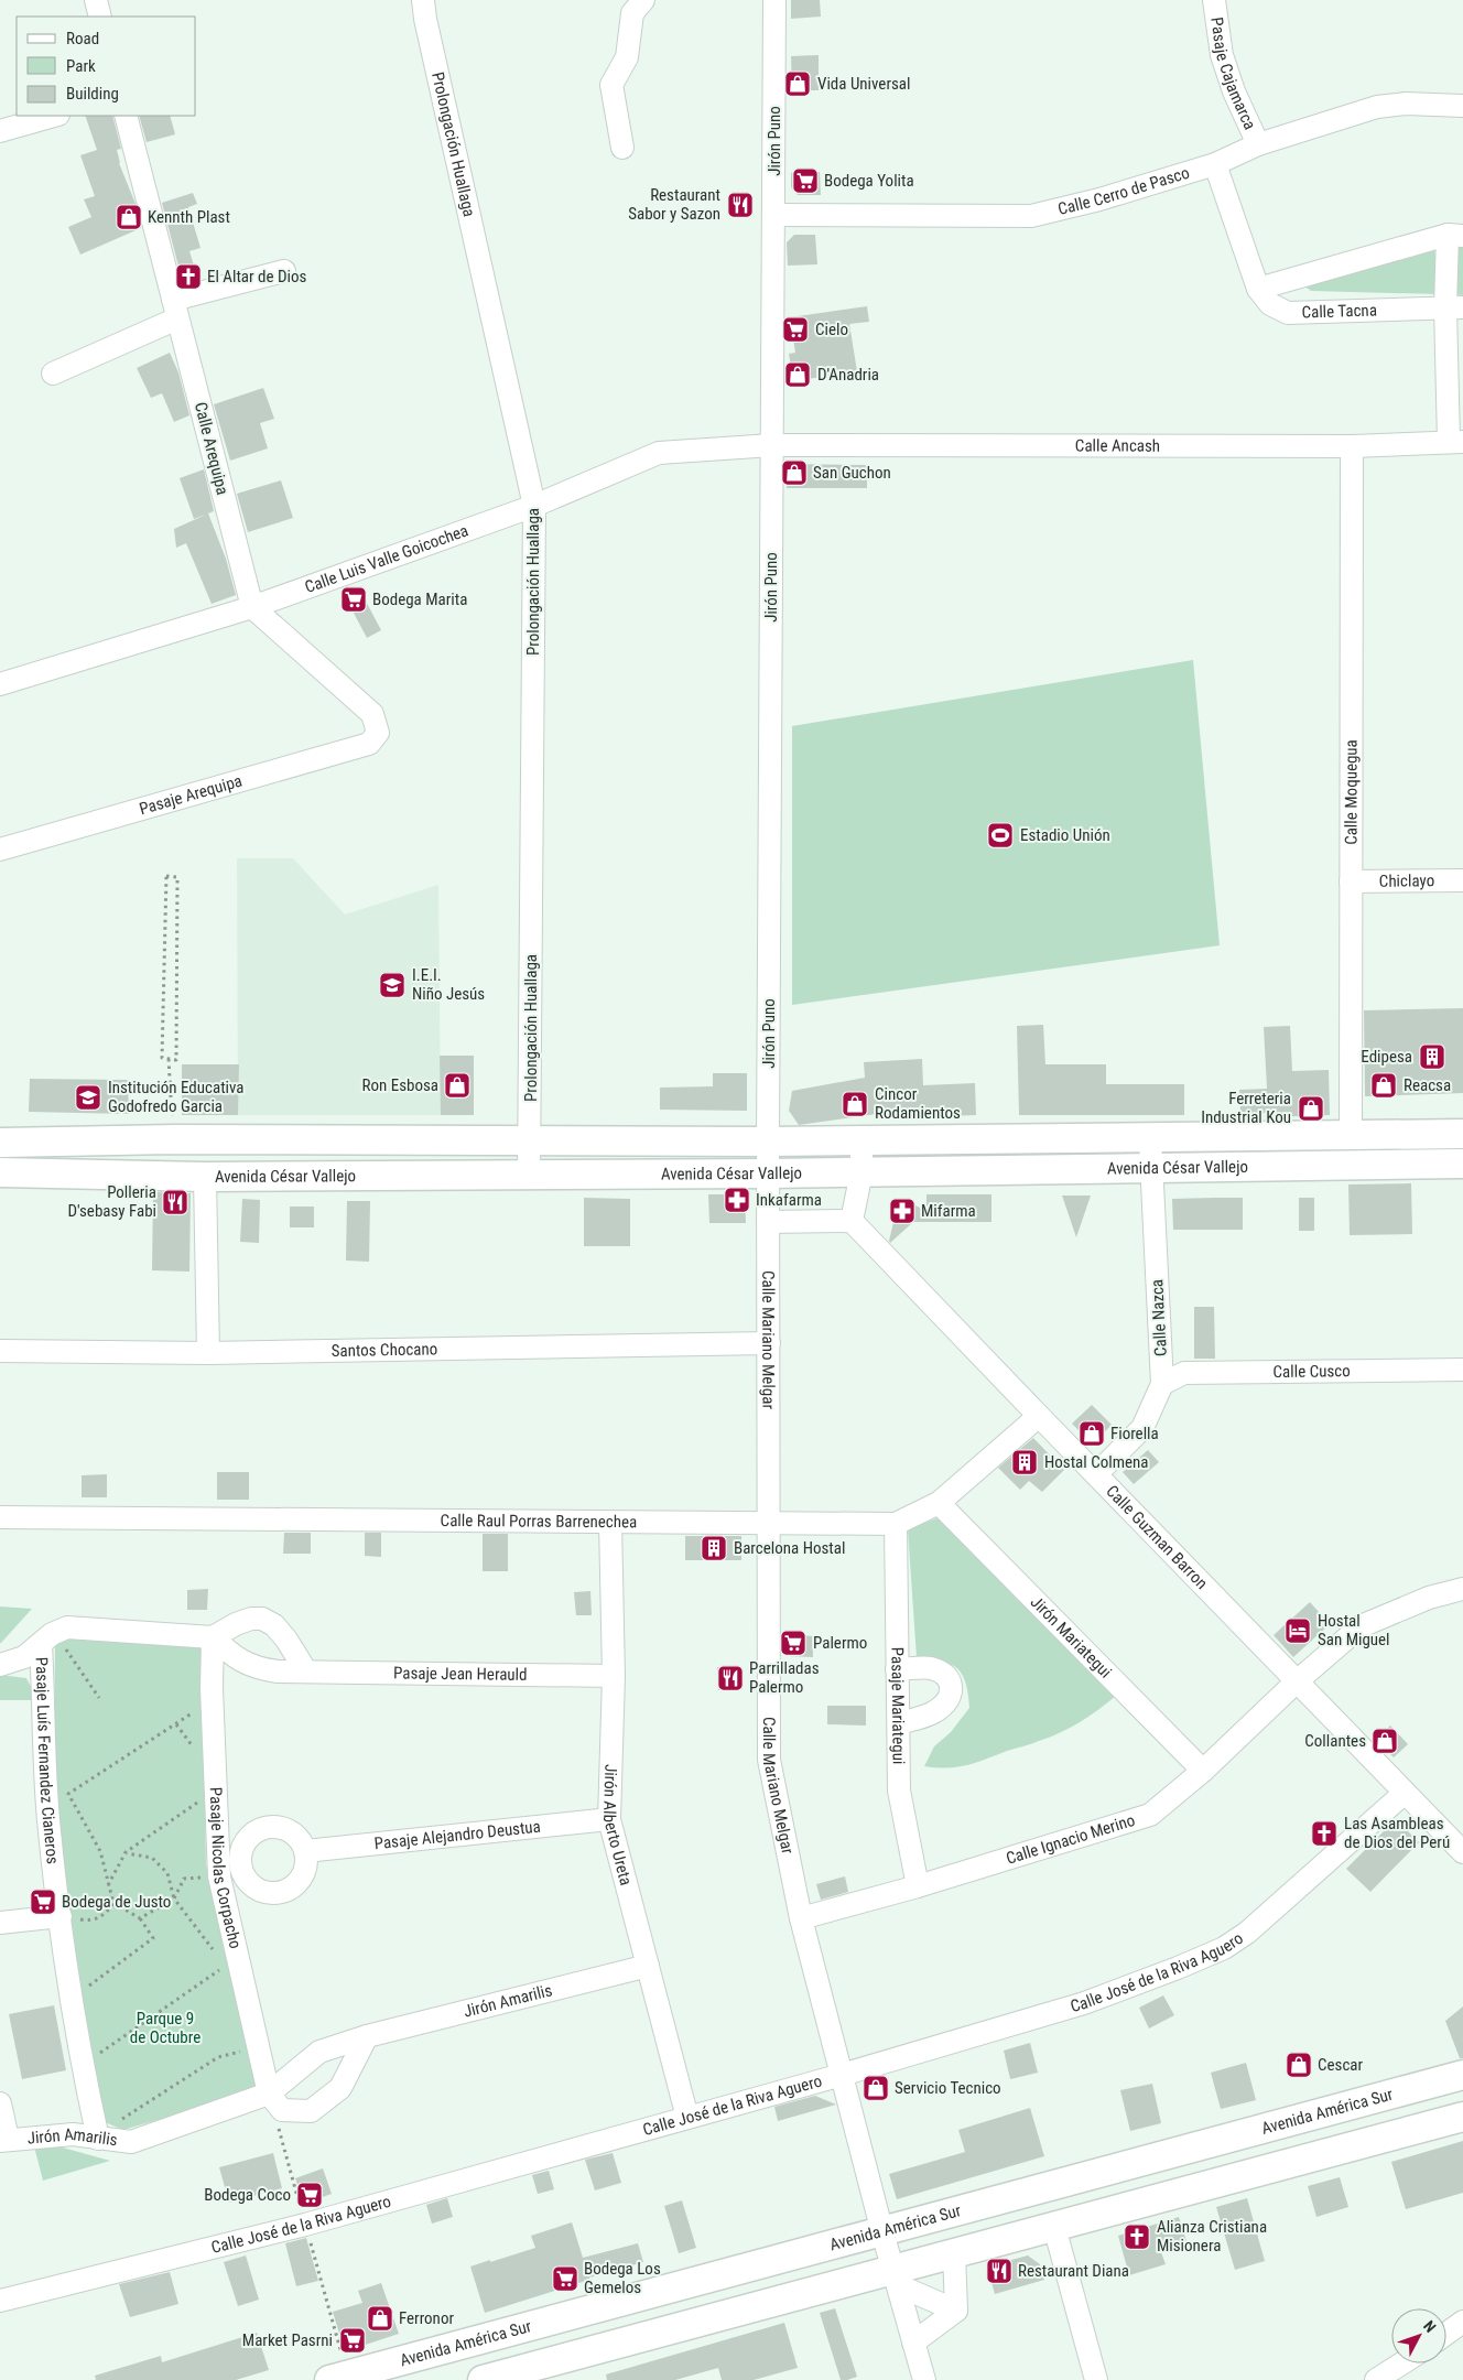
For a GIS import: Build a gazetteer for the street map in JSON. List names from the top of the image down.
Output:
{
  "streets": {
    "main road": ["Avenida César Vallejo", "Avenida América Sur"],
    "street": [
      "Pasaje Cajamarca",
      "Jirón Puno",
      "Prolongación Huallaga",
      "Calle Cerro de Pasco",
      "Calle Tacna",
      "Calle Ancash",
      "Calle Arequipa",
      "Calle Luis Valle Goicochea",
      "Calle Moquegua",
      "Pasaje Arequipa",
      "Chiclayo",
      "Calle Nazca",
      "Calle Mariano Melgar",
      "Santos Chocano",
      "Calle Cusco",
      "Calle Raul Porras Barrenechea",
      "Calle Guzman Barron",
      "Jirón Mariategui",
      "Pasaje Jean Herauld",
      "Pasaje Mariategui",
      "Pasaje Luís Fernandez Cianeros",
      "Jirón Alberto Ureta",
      "Pasaje Alejandro Deustua",
      "Calle Ignacio Merino",
      "Pasaje Nicolas Corpacho",
      "Calle José de la Riva Aguero",
      "Jirón Amarilis"
    ]
  },
  "crossings": [
    ["Pasaje Cajamarca", "Calle Cerro de Pasco"],
    ["Jirón Puno", "Calle Cerro de Pasco"],
    ["Jirón Puno", "Calle Ancash"],
    ["Jirón Puno", "Calle Luis Valle Goicochea"],
    ["Jirón Puno", "Avenida César Vallejo"],
    ["Jirón Puno", "Calle Mariano Melgar"],
    ["Prolongación Huallaga", "Calle Luis Valle Goicochea"],
    ["Prolongación Huallaga", "Avenida César Vallejo"],
    ["Calle Cerro de Pasco", "Calle Tacna"],
    ["Calle Ancash", "Calle Luis Valle Goicochea"],
    ["Calle Ancash", "Calle Moquegua"],
    ["Calle Arequipa", "Calle Luis Valle Goicochea"],
    ["Calle Arequipa", "Pasaje Arequipa"],
    ["Calle Luis Valle Goicochea", "Pasaje Arequipa"],
    ["Calle Moquegua", "Chiclayo"],
    ["Calle Moquegua", "Avenida César Vallejo"],
    ["Avenida César Vallejo", "Calle Nazca"],
    ["Avenida César Vallejo", "Calle Mariano Melgar"],
    ["Calle Nazca", "Calle Cusco"],
    ["Calle Nazca", "Calle Guzman Barron"],
    ["Calle Mariano Melgar", "Santos Chocano"],
    ["Calle Mariano Melgar", "Calle Raul Porras Barrenechea"],
    ["Calle Mariano Melgar", "Calle Ignacio Merino"],
    ["Calle Mariano Melgar", "Calle José de la Riva Aguero"],
    ["Calle Mariano Melgar", "Avenida América Sur"],
    ["Calle Raul Porras Barrenechea", "Calle Guzman Barron"],
    ["Calle Raul Porras Barrenechea", "Jirón Mariategui"],
    ["Calle Raul Porras Barrenechea", "Pasaje Mariategui"],
    ["Calle Raul Porras Barrenechea", "Jirón Alberto Ureta"],
    ["Calle Guzman Barron", "Calle Ignacio Merino"],
    ["Calle Guzman Barron", "Calle José de la Riva Aguero"],
    ["Jirón Mariategui", "Calle Ignacio Merino"],
    ["Pasaje Jean Herauld", "Jirón Alberto Ureta"],
    ["Pasaje Jean Herauld", "Pasaje Nicolas Corpacho"],
    ["Pasaje Mariategui", "Calle Ignacio Merino"],
    ["Pasaje Luís Fernandez Cianeros", "Jirón Amarilis"],
    ["Jirón Alberto Ureta", "Pasaje Alejandro Deustua"],
    ["Jirón Alberto Ureta", "Calle José de la Riva Aguero"],
    ["Jirón Alberto Ureta", "Jirón Amarilis"],
    ["Pasaje Nicolas Corpacho", "Jirón Amarilis"]
  ],
  "parks": ["Parque 9 de Octubre"],
  "places": {
    "shop": [
      "Vida Universal",
      "Kennth Plast",
      "D'Anadria",
      "San Guchon",
      "Ron Esbosa",
      "Reacsa",
      "Cincor Rodamientos",
      "Ferreteria Industrial Kou",
      "Fiorella",
      "Collantes",
      "Cescar",
      "Servicio Tecnico",
      "Ferronor"
    ],
    "supermarket": [
      "Bodega Yolita",
      "Cielo",
      "Bodega Marita",
      "Palermo",
      "Bodega de Justo",
      "Bodega Coco",
      "Bodega Los Gemelos",
      "Market Pasrni"
    ],
    "restaurant": [
      "Restaurant Sabor y Sazon",
      "Polleria D'sebasy Fabi",
      "Parrilladas Palermo",
      "Restaurant Diana"
    ],
    "church": ["El Altar de Dios", "Las Asambleas de Dios del Perú", "Alianza Cristiana Misionera"],
    "sports": ["Estadio Unión"],
    "school or university": ["I.E.I. Niño Jesús", "Institución Educativa Godofredo Garcia"],
    "building": ["Edipesa", "Hostal Colmena", "Barcelona Hostal"],
    "pharmacy": ["Inkafarma", "Mifarma"],
    "hotel": ["Hostal San Miguel"]
  },
  "legend": ["Road", "Park", "Building"],
  "north": "top right"
}
